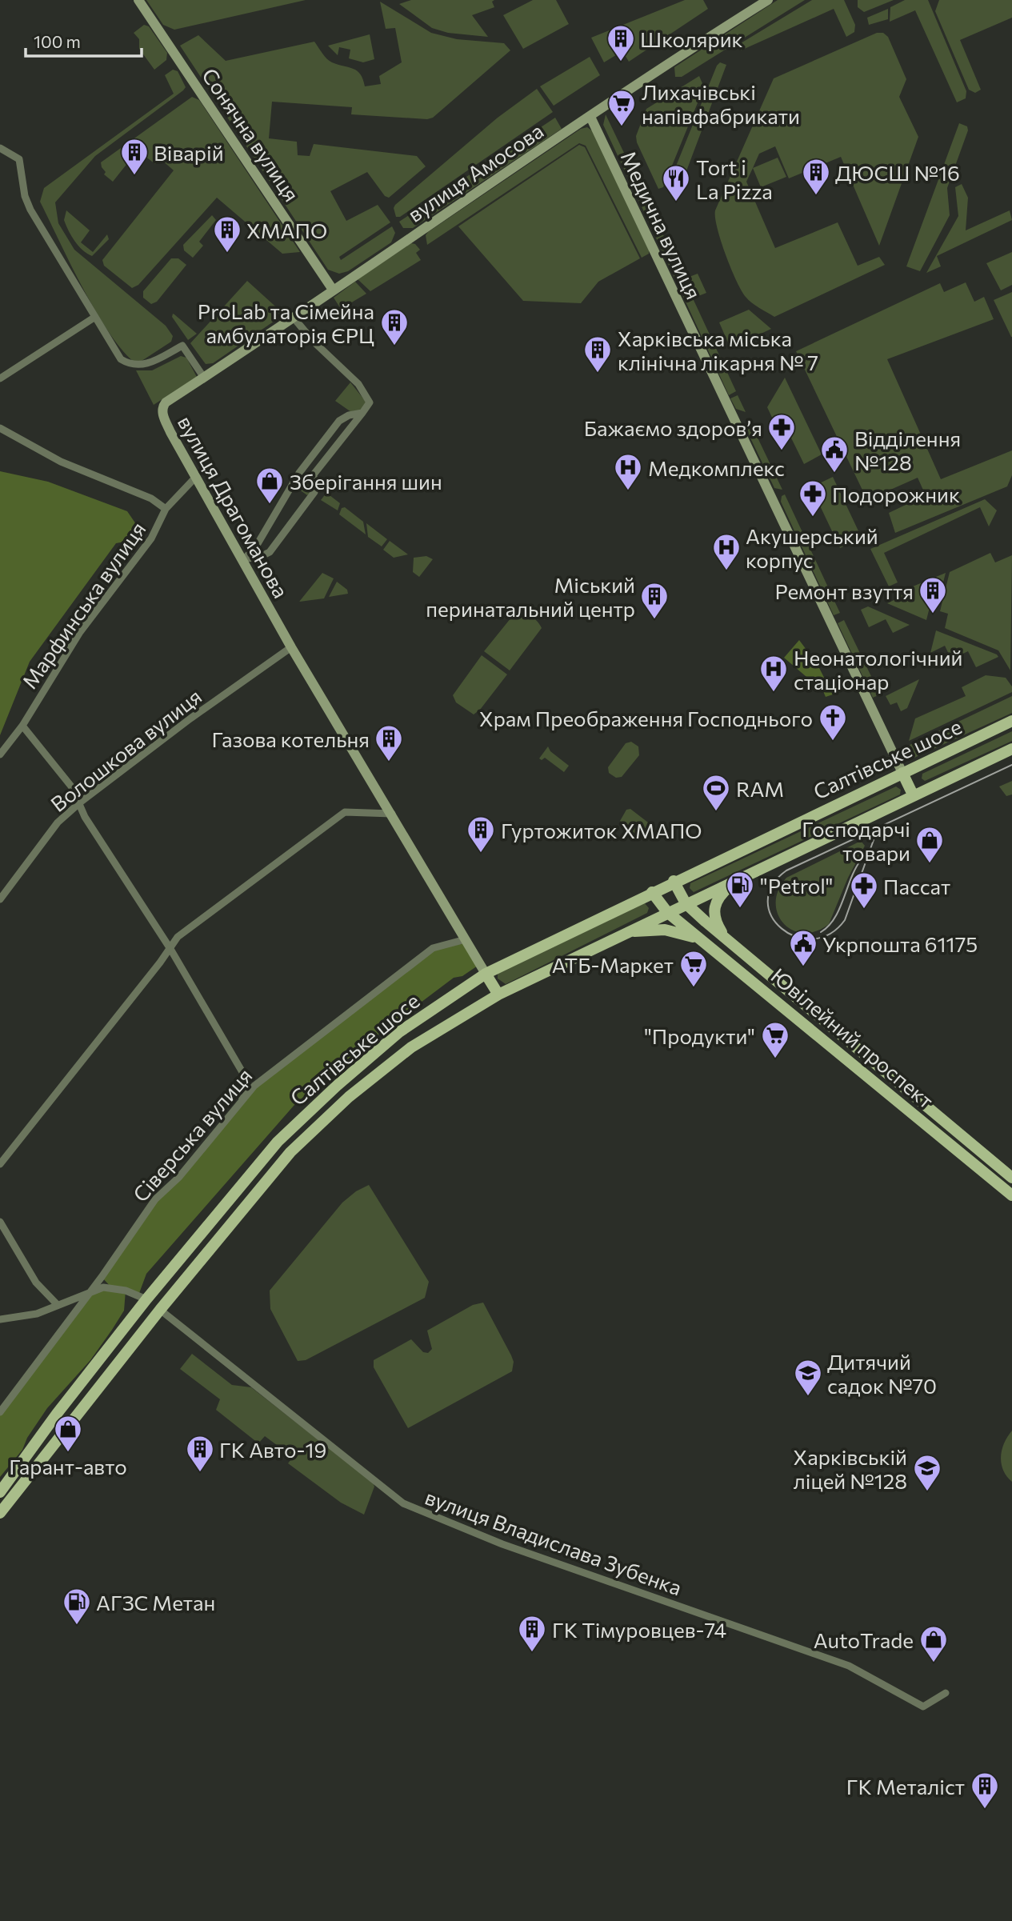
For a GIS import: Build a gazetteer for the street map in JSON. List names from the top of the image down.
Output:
{
  "streets": {
    "main road": ["Салтівське шосе", "Ювілейний проспект"],
    "street": [
      "Сонячна вулиця",
      "вулиця Амосова",
      "Медична вулиця",
      "вулиця Драгоманова",
      "Марфинська вулиця",
      "Волошкова вулиця",
      "Сіверська вулиця",
      "вулиця Владислава Зубенка"
    ]
  },
  "crossings": [
    ["Сонячна вулиця", "вулиця Амосова"],
    ["вулиця Амосова", "Медична вулиця"],
    ["вулиця Амосова", "вулиця Драгоманова"],
    ["Медична вулиця", "Салтівське шосе"],
    ["вулиця Драгоманова", "Марфинська вулиця"],
    ["вулиця Драгоманова", "Волошкова вулиця"],
    ["вулиця Драгоманова", "Салтівське шосе"],
    ["вулиця Драгоманова", "Сіверська вулиця"],
    ["Салтівське шосе", "Ювілейний проспект"],
    ["Салтівське шосе", "вулиця Владислава Зубенка"]
  ],
  "places": {
    "building": [
      "Школярик",
      "Віварій",
      "ДЮСШ №16",
      "ХМАПО",
      "ProLab та Сімейна амбулаторія ЄРЦ",
      "Харківська міська клінічна лікарня № 7",
      "Ремонт взуття",
      "Міський перинатальний центр",
      "Газова котельня",
      "Гуртожиток ХМАПО",
      "ГК Авто-19",
      "ГК Тімуровцев-74",
      "ГК Металіст"
    ],
    "supermarket": ["Лихачівські напівфабрикати", "АТБ-Маркет", "\"Продукти\""],
    "restaurant": ["Tort i La Pizza"],
    "pharmacy": ["Бажаємо здоровʼя", "Подорожник", "Пассат"],
    "public building": ["Відділення №128", "Укрпошта 61175"],
    "hospital": ["Медкомплекс", "Акушерський корпус", "Неонатологічний стаціонар"],
    "shop": [
      "Зберігання шин",
      "Господарчі товари",
      "Гарант-авто",
      "AutoTrade"
    ],
    "church": ["Храм Преображення Господнього"],
    "sports": ["RAM"],
    "fuel station": ["\"Petrol\"", "АГЗС Метан"],
    "school or university": ["Дитячий садок №70", "Харківській ліцей №128"]
  },
  "scale_bar": "100 m"
}
